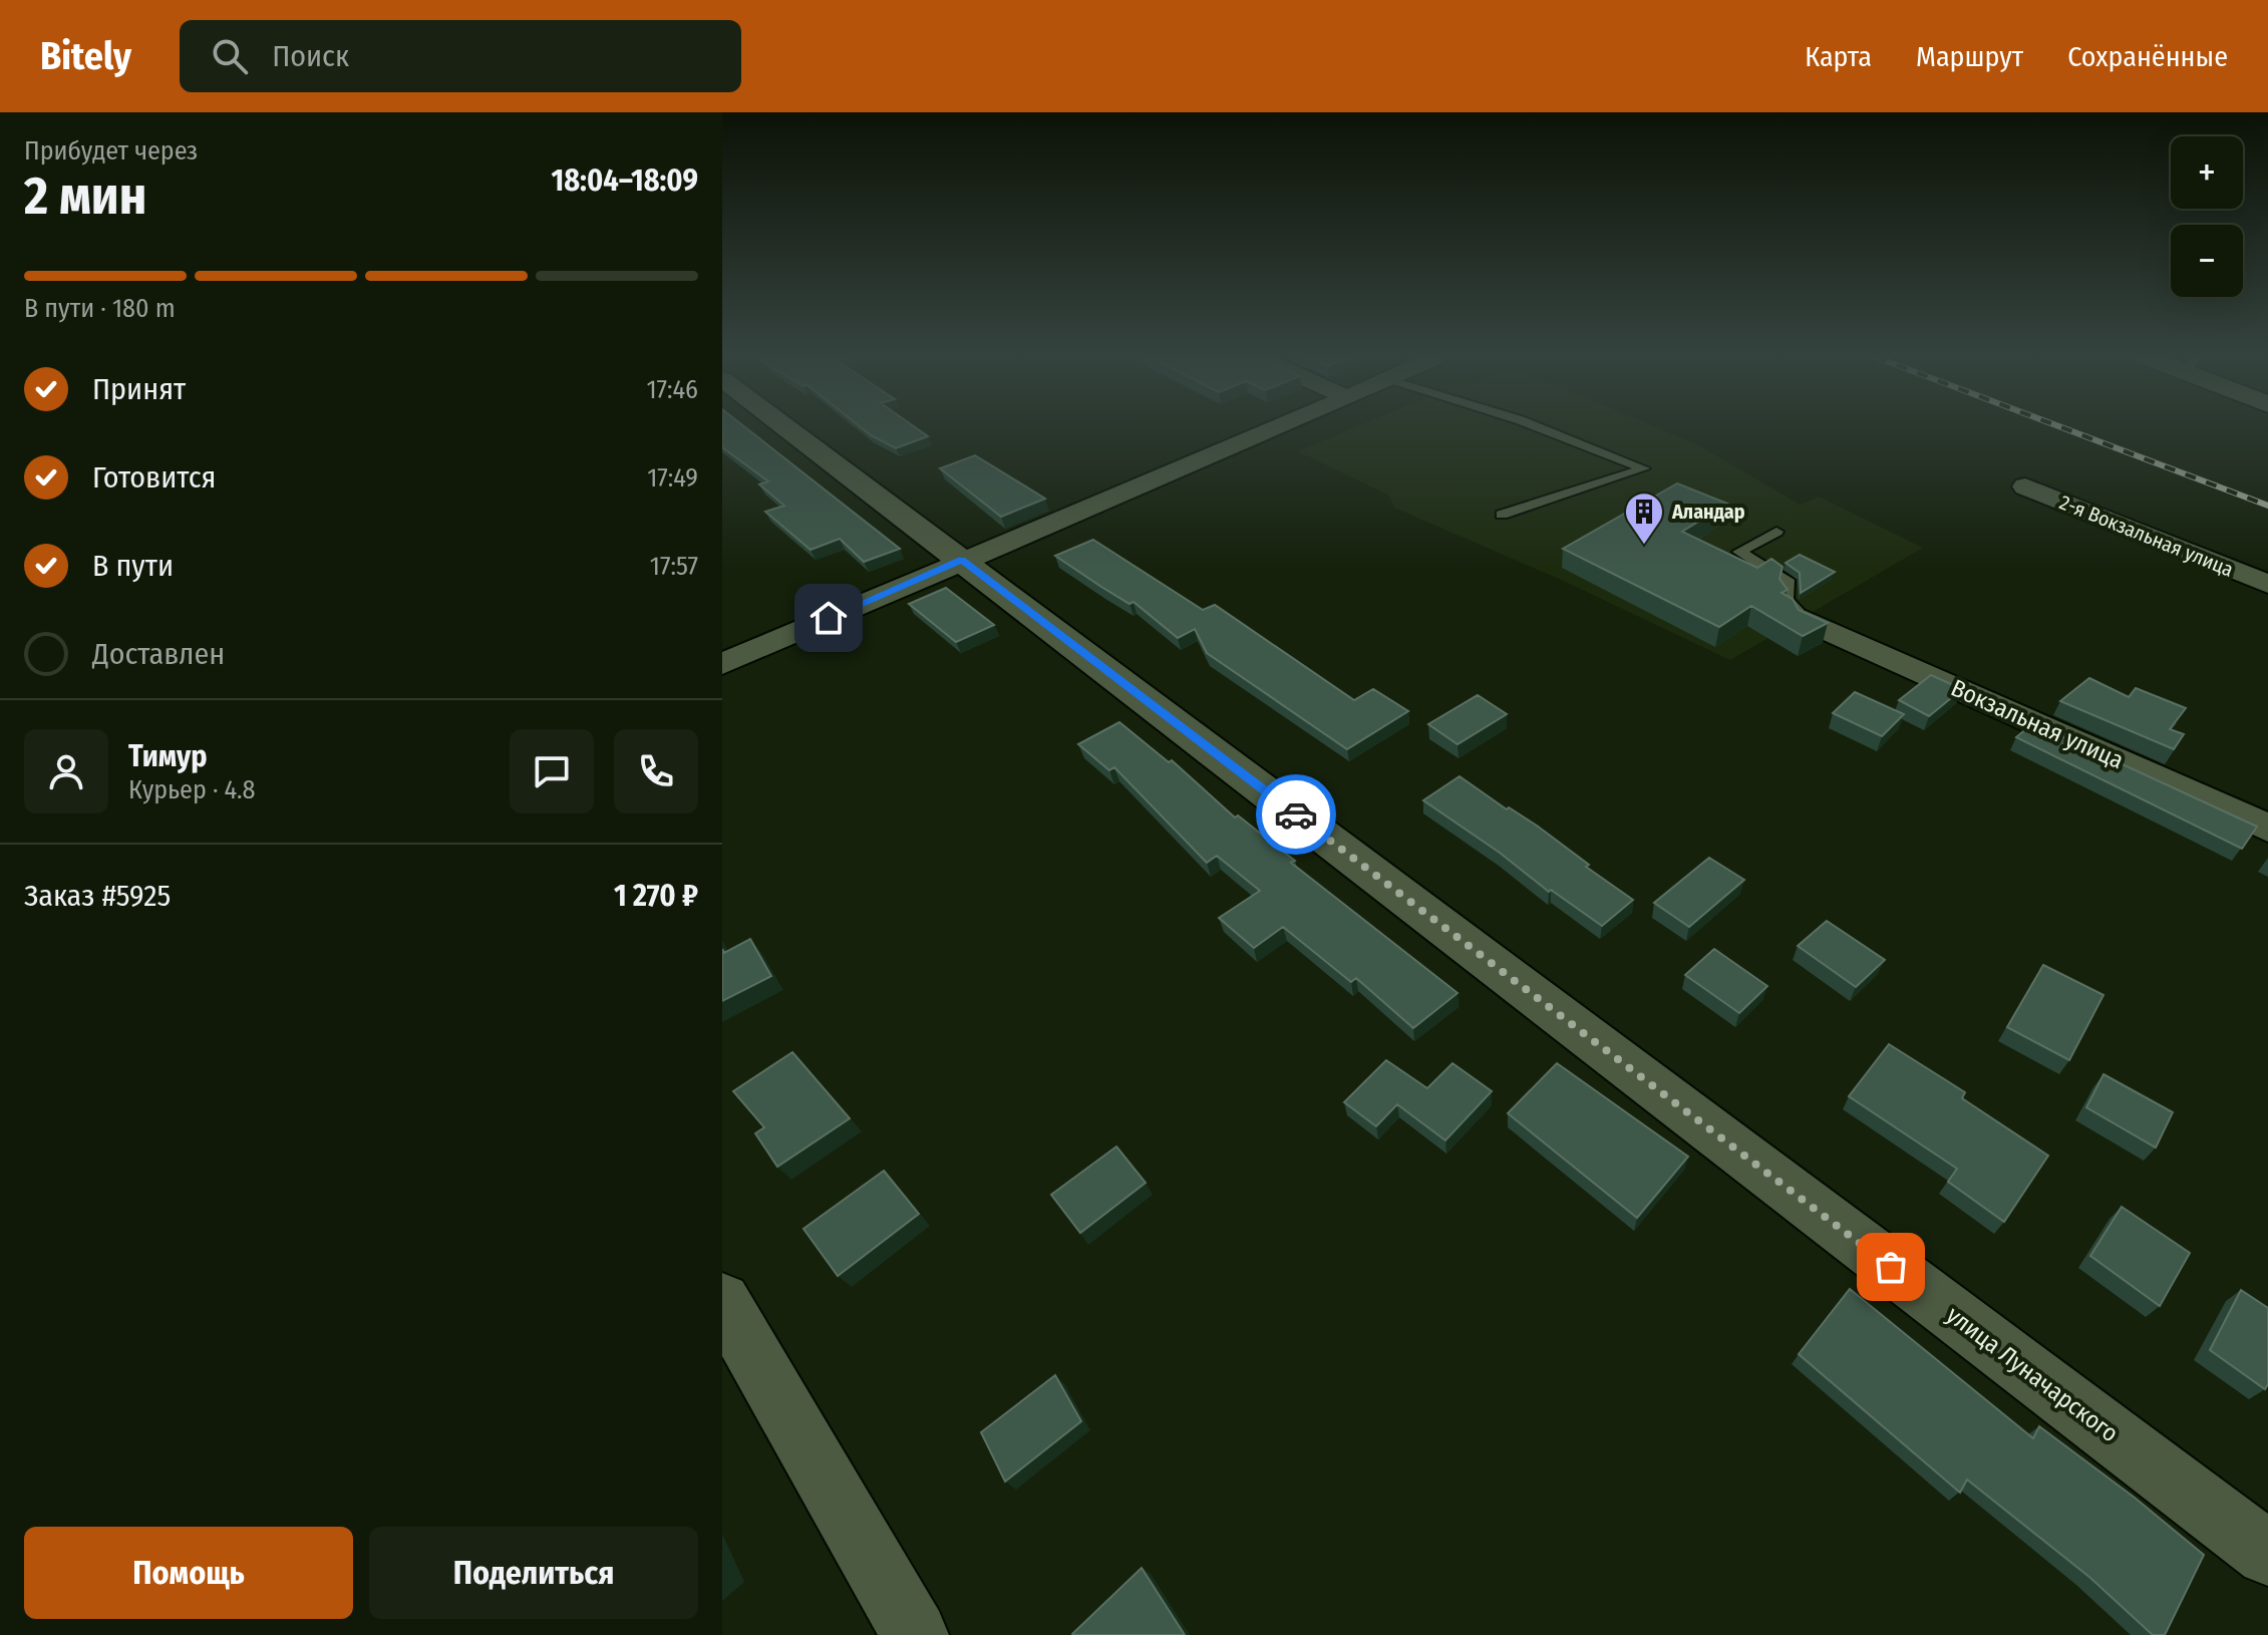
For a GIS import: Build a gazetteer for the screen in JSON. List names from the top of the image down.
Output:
{
  "streets": {
    "street": ["2-я Вокзальная улица", "Вокзальная улица", "улица Луначарского"]
  },
  "places": {
    "building": ["Аландар"]
  },
  "page": {
    "header": "Bitely",
    "search": "Поиск",
    "nav": ["Карта", "Маршрут", "Сохранённые"],
    "heading": ["2 мин", "Прибудет через", "18:04–18:09"],
    "panel": [
      "Тимур",
      "Курьер · 4.8",
      "Заказ #5925",
      "1 270 ₽"
    ],
    "map_buttons": ["+", "−"],
    "bar": "В пути · 180 m",
    "list": [
      ["Принят", "17:46"],
      ["Готовится", "17:49"],
      ["В пути", "17:57"],
      "Доставлен"
    ],
    "buttons": ["Помощь", "Поделиться"]
  }
}
